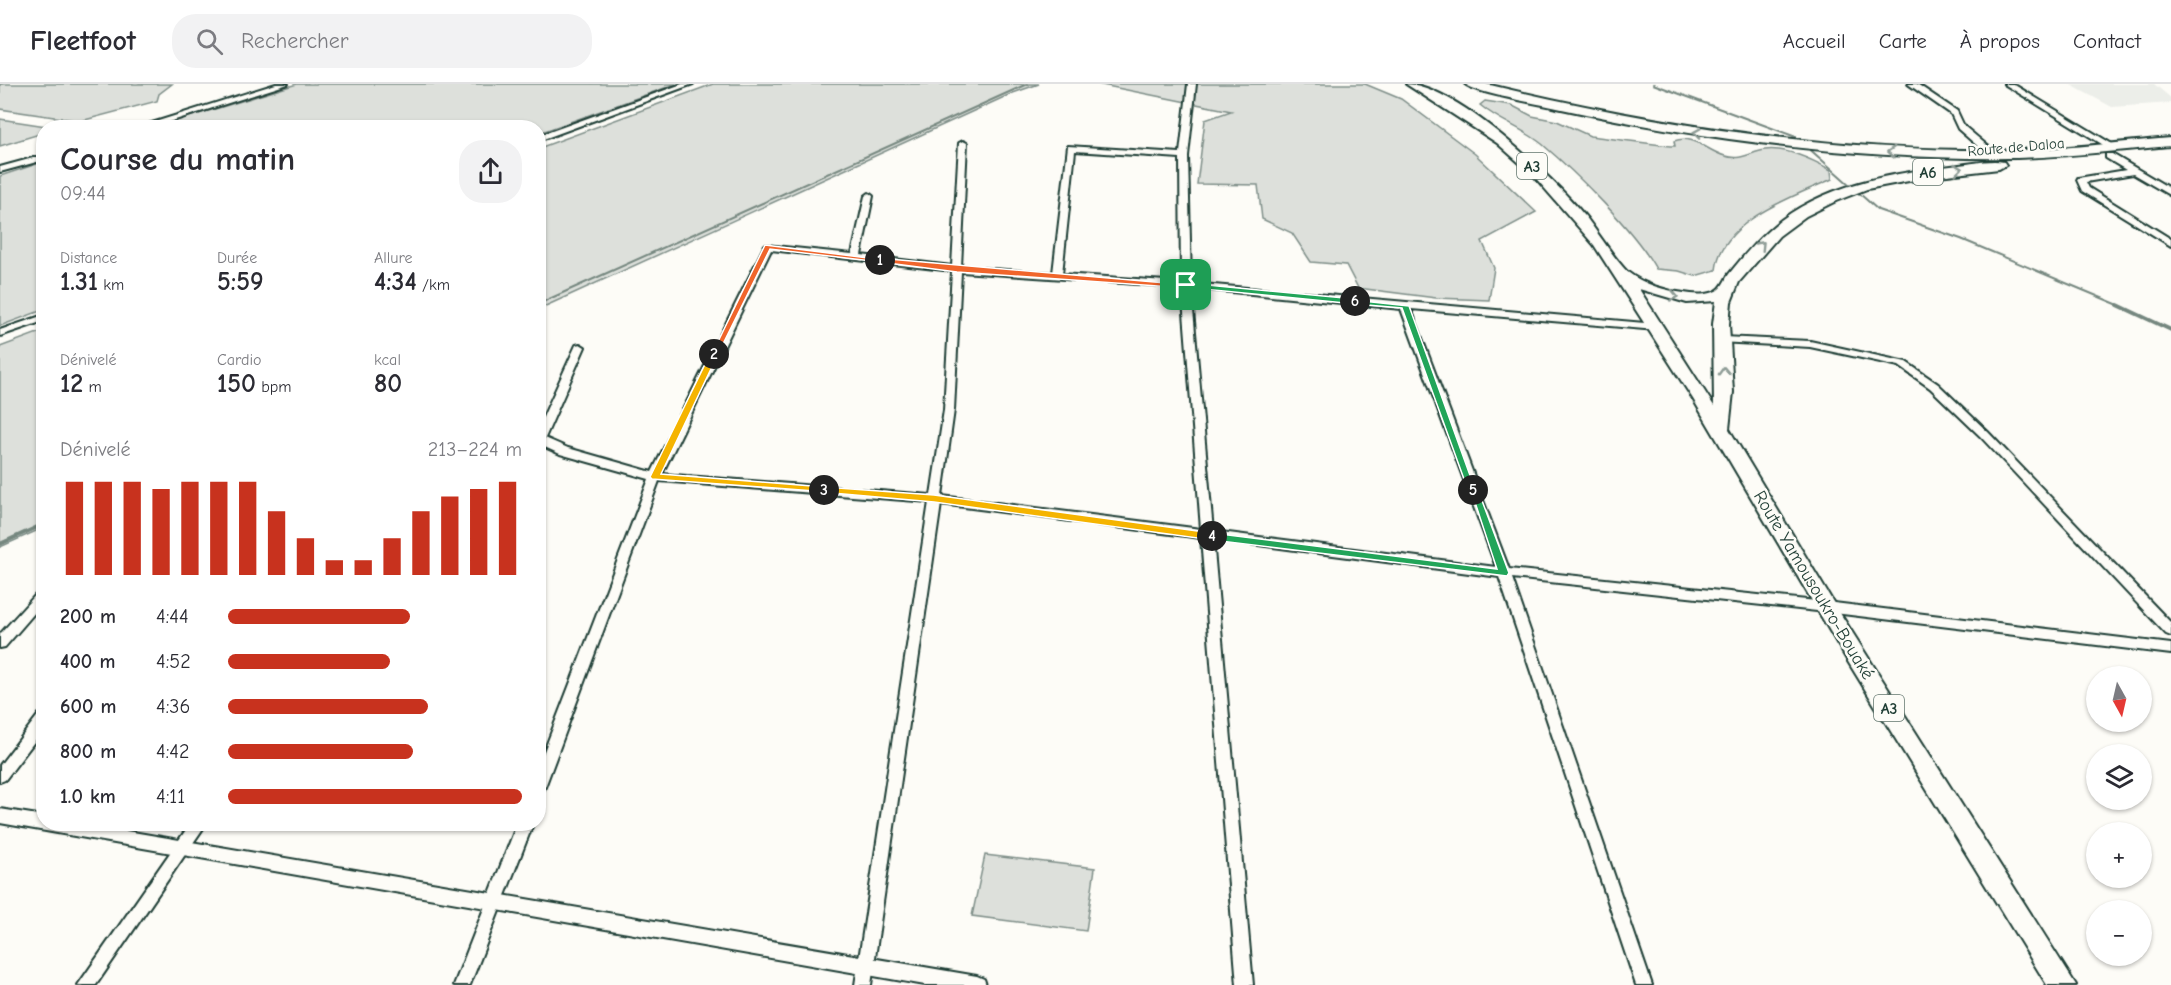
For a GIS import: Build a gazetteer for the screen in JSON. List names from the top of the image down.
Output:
{
  "streets": {
    "highway": [
      "Route de Daloa",
      "A3",
      "A6",
      "Route Yamousoukro-Bouaké"
    ]
  },
  "crossings": [
    ["Route de Daloa", "A6"],
    ["A3", "Route Yamousoukro-Bouaké"]
  ],
  "one_way": ["Route de Daloa"],
  "north": "bottom",
  "page": {
    "header": "Fleetfoot",
    "search": "Rechercher",
    "nav": [
      "Accueil",
      "Carte",
      "À propos",
      "Contact"
    ],
    "heading": ["Course du matin", "09:44"],
    "stats": [
      ["Distance", "1.31 km"],
      ["Durée", "5:59"],
      ["Allure", "4:34 /km"],
      ["Dénivelé", "12 m"],
      ["Cardio", "150 bpm"],
      ["kcal", "80"]
    ],
    "pins": [
      "1",
      "6",
      "2",
      "3",
      "5",
      "4"
    ],
    "chart": ["Dénivelé", "213–224 m"],
    "list": [
      {
        "name": "200 m",
        "note": "4:44"
      },
      {
        "name": "400 m",
        "note": "4:52"
      },
      {
        "name": "600 m",
        "note": "4:36"
      },
      {
        "name": "800 m",
        "note": "4:42"
      },
      {
        "name": "1.0 km",
        "note": "4:11"
      }
    ],
    "map_buttons": ["+", "−"]
  }
}
